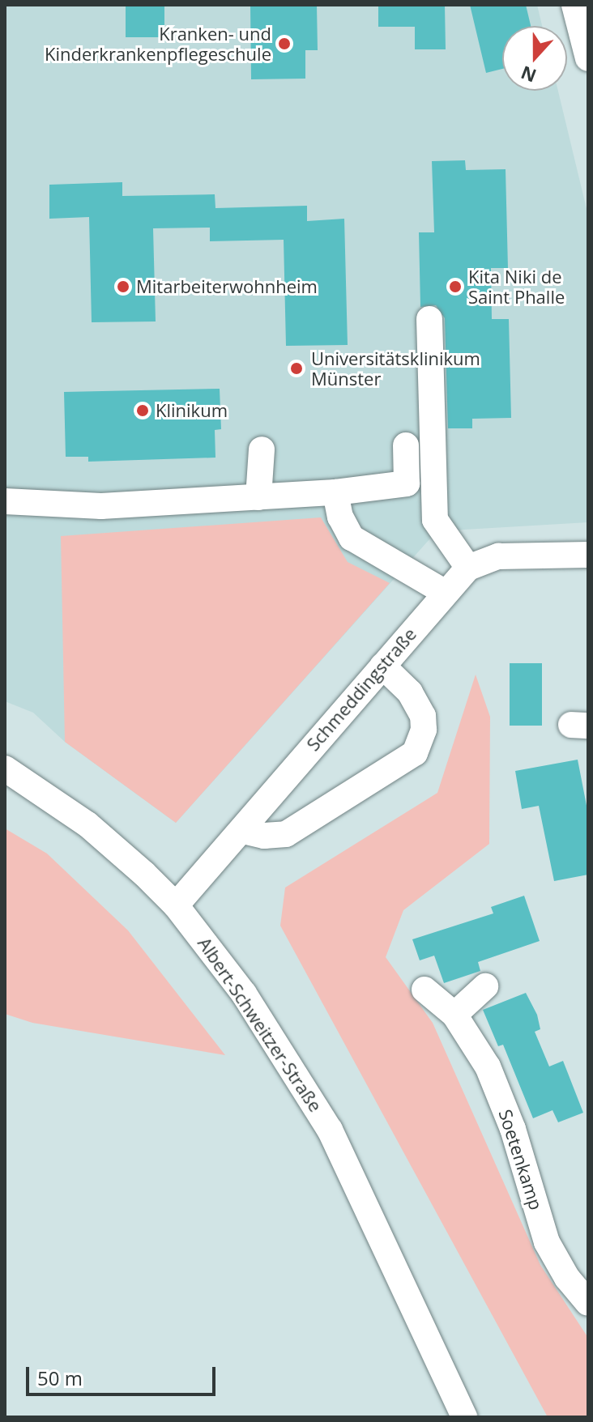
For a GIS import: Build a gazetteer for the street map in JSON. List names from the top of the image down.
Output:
{
  "streets": {
    "street": ["Schmeddingstraße", "Albert-Schweitzer-Straße", "Soetenkamp"]
  },
  "crossings": [
    ["Schmeddingstraße", "Albert-Schweitzer-Straße"]
  ],
  "places": [
    "Kranken- und Kinderkrankenpflegeschule",
    "Mitarbeiterwohnheim",
    "Kita Niki de Saint Phalle",
    "Universitätsklinikum Münster",
    "Klinikum"
  ],
  "scale_bar": "50 m",
  "north": "bottom"
}
